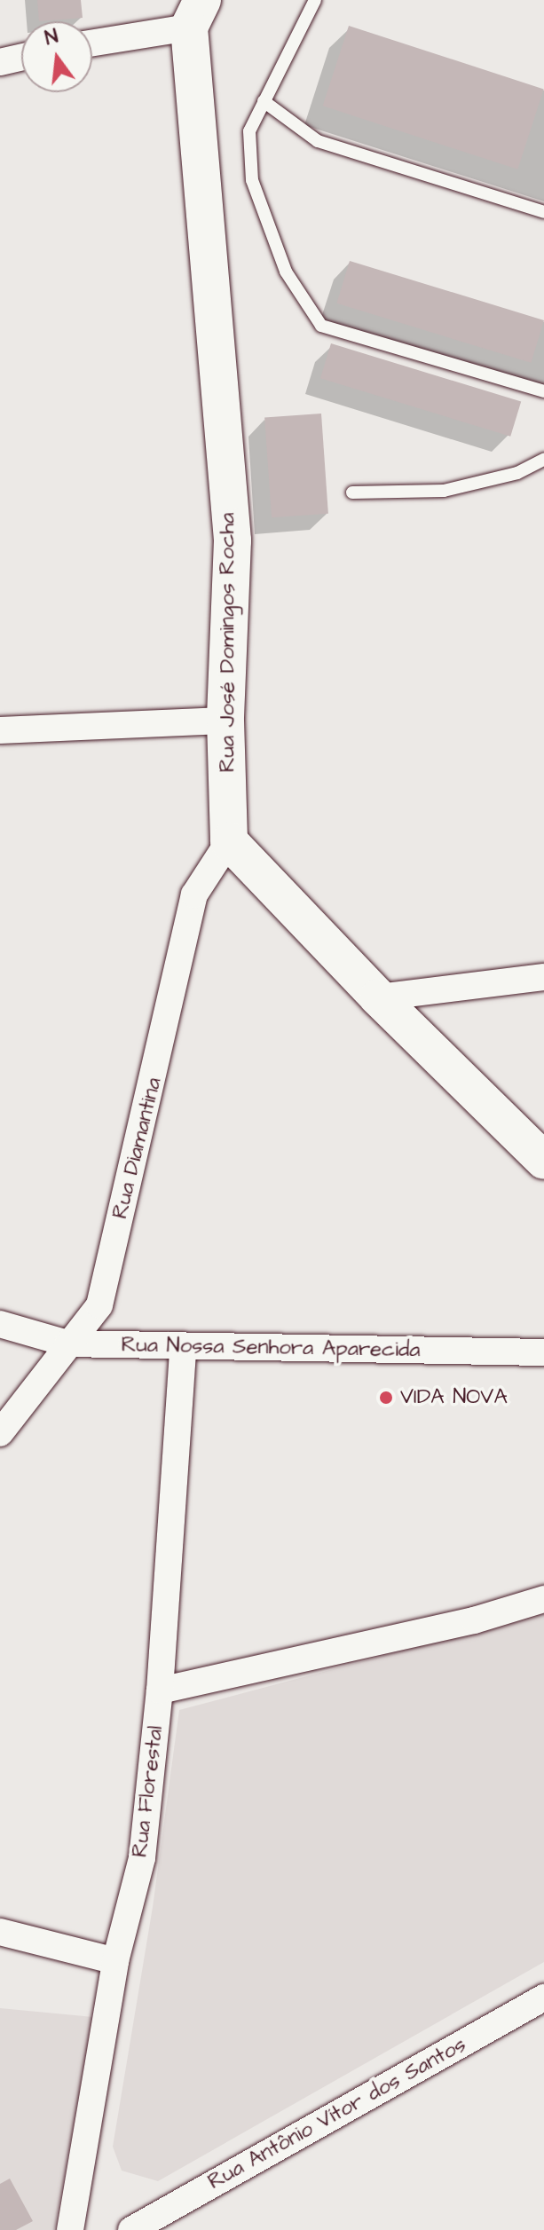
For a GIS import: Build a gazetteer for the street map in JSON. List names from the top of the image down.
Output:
{
  "streets": {
    "street": [
      "Rua José Domingos Rocha",
      "Rua Diamantina",
      "Rua Nossa Senhora Aparecida",
      "Rua Florestal",
      "Rua Antônio Vítor dos Santos"
    ]
  },
  "crossings": [
    ["Rua José Domingos Rocha", "Rua Diamantina"],
    ["Rua Diamantina", "Rua Nossa Senhora Aparecida"],
    ["Rua Nossa Senhora Aparecida", "Rua Florestal"]
  ],
  "places": ["VIDA NOVA"],
  "north": "top"
}
